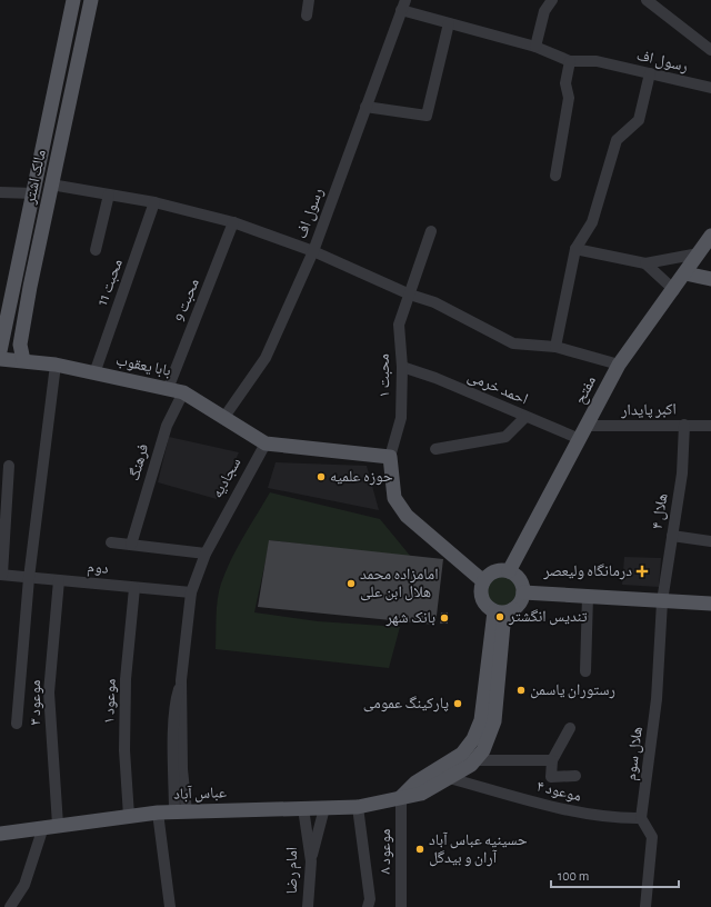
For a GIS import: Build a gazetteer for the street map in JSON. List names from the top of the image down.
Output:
{
  "streets": {
    "main road": [
      "مالک اشتر",
      "بابا یعقوب",
      "مفتح",
      "عباس آباد"
    ],
    "street": [
      "رسول اف",
      "محبت 11",
      "محبت 9",
      "محبت ۱",
      "احمد خرمی",
      "اکبر پایدار",
      "فرهنگ",
      "سجادیه",
      "هلال ۴",
      "دوم",
      "موعود ۱",
      "موعود ۳",
      "هلال سوم",
      "موعود ۴",
      "موعود ۸",
      "امام رضا"
    ]
  },
  "crossings": [
    ["رسول اف", "بابا یعقوب"],
    ["مالک اشتر", "بابا یعقوب"],
    ["محبت 11", "بابا یعقوب"],
    ["محبت 9", "بابا یعقوب"],
    ["بابا یعقوب", "فرهنگ"],
    ["بابا یعقوب", "سجادیه"],
    ["محبت ۱", "احمد خرمی"],
    ["احمد خرمی", "مفتح"],
    ["احمد خرمی", "اکبر پایدار"],
    ["مفتح", "اکبر پایدار"],
    ["مفتح", "عباس آباد"],
    ["اکبر پایدار", "هلال ۴"],
    ["سجادیه", "دوم"],
    ["سجادیه", "عباس آباد"],
    ["هلال ۴", "هلال سوم"],
    ["دوم", "موعود ۱"],
    ["دوم", "موعود ۳"],
    ["موعود ۱", "عباس آباد"],
    ["موعود ۳", "عباس آباد"],
    ["هلال سوم", "موعود ۴"],
    ["موعود ۴", "عباس آباد"],
    ["عباس آباد", "موعود ۸"],
    ["عباس آباد", "امام رضا"]
  ],
  "places": {
    "other": [
      "حوزه علمیه",
      "امامزاده محمد هلال ابن علی",
      "تندیس انگشتر",
      "بانک شهر",
      "رستوران یاسمن",
      "پارکینگ عمومی",
      "حسینیه عباس آباد آران و بیدگل"
    ],
    "health": ["درمانگاه ولیعصر"]
  },
  "scale_bar": "100 m"
}
